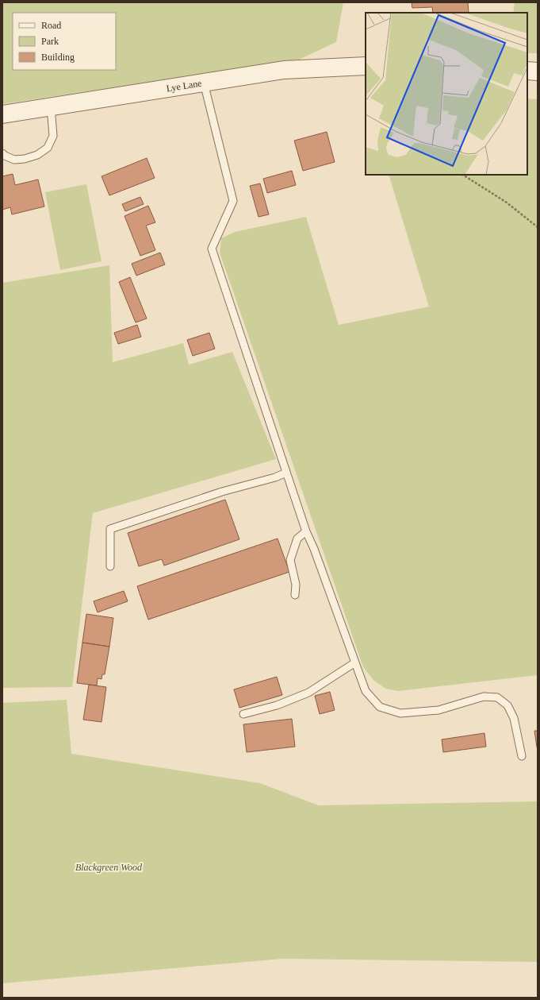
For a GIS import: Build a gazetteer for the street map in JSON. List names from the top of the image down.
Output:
{
  "streets": {
    "street": ["Lye Lane"]
  },
  "parks": ["Blackgreen Wood"],
  "legend": ["Road", "Park", "Building"]
}
